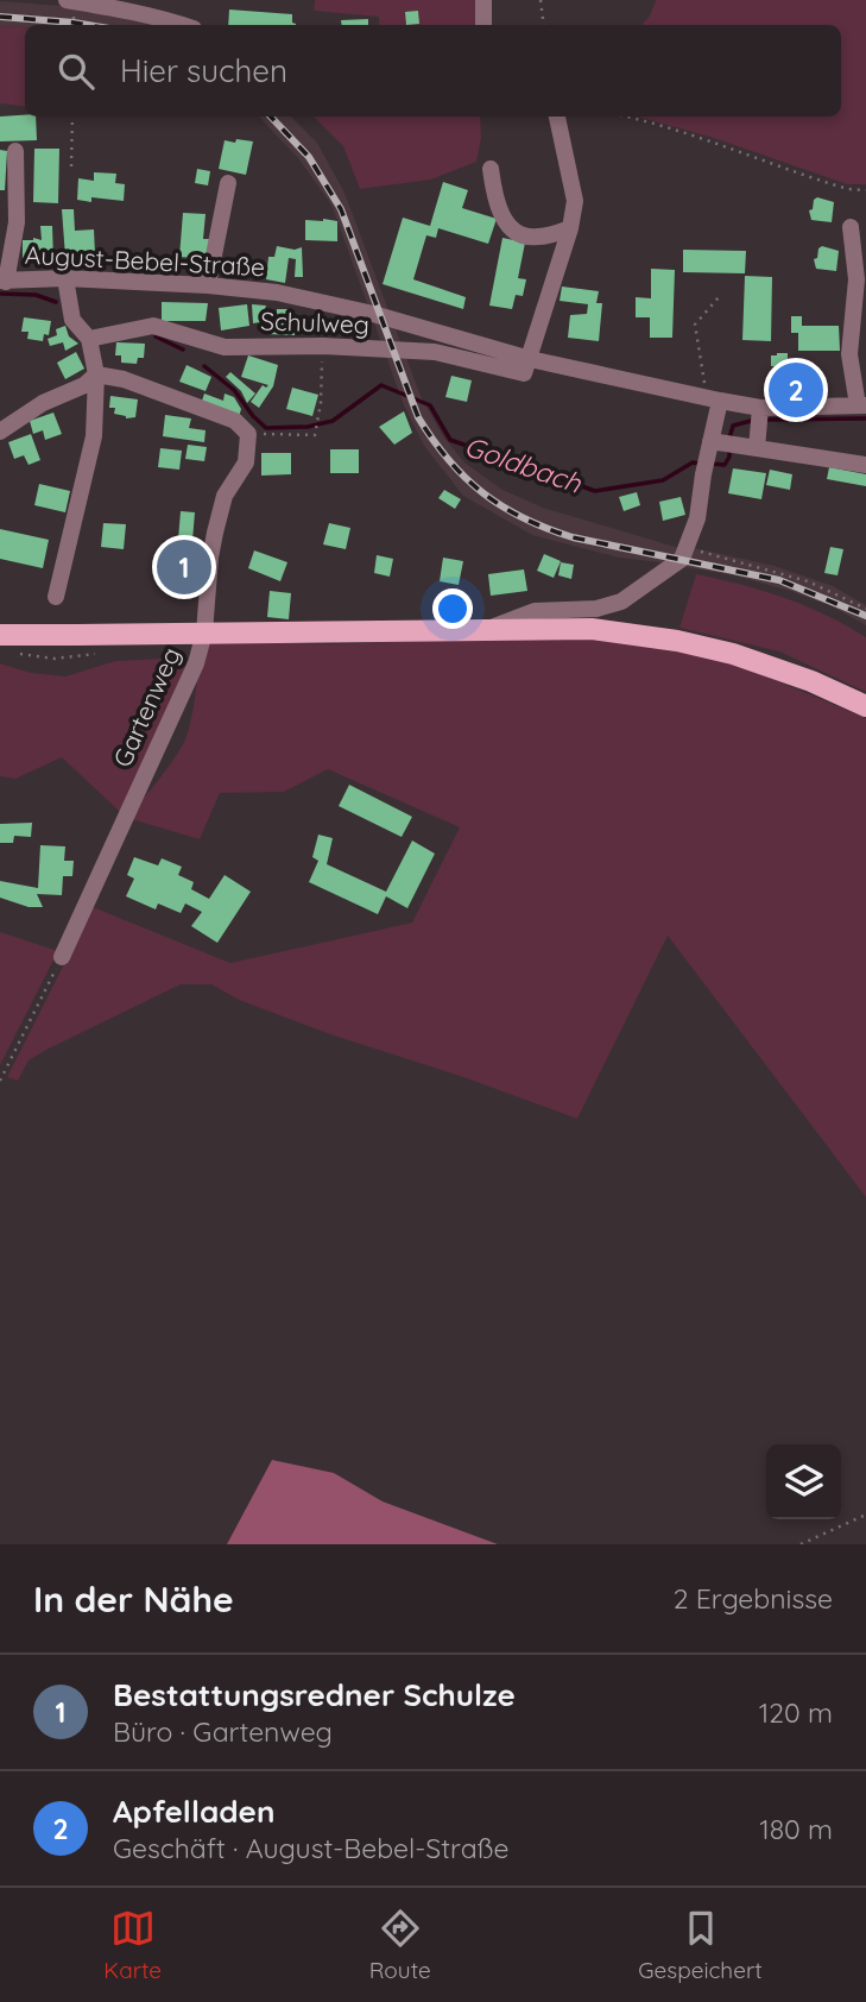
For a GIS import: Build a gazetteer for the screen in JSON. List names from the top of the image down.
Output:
{
  "streets": {
    "street": ["August-Bebel-Straße", "Schulweg", "Gartenweg"]
  },
  "crossings": [
    ["August-Bebel-Straße", "Schulweg"]
  ],
  "water": ["Goldbach"],
  "page": {
    "search": "Hier suchen",
    "pins": ["2", "1"],
    "heading": ["In der Nähe", "2 Ergebnisse"],
    "list": [
      {
        "mark": "1",
        "name": "Bestattungsredner Schulze",
        "note": "Büro · Gartenweg",
        "value": "120 m"
      },
      {
        "mark": "2",
        "name": "Apfelladen",
        "note": "Geschäft · August-Bebel-Straße",
        "value": "180 m"
      }
    ],
    "nav": ["Karte", "Route", "Gespeichert"]
  }
}
